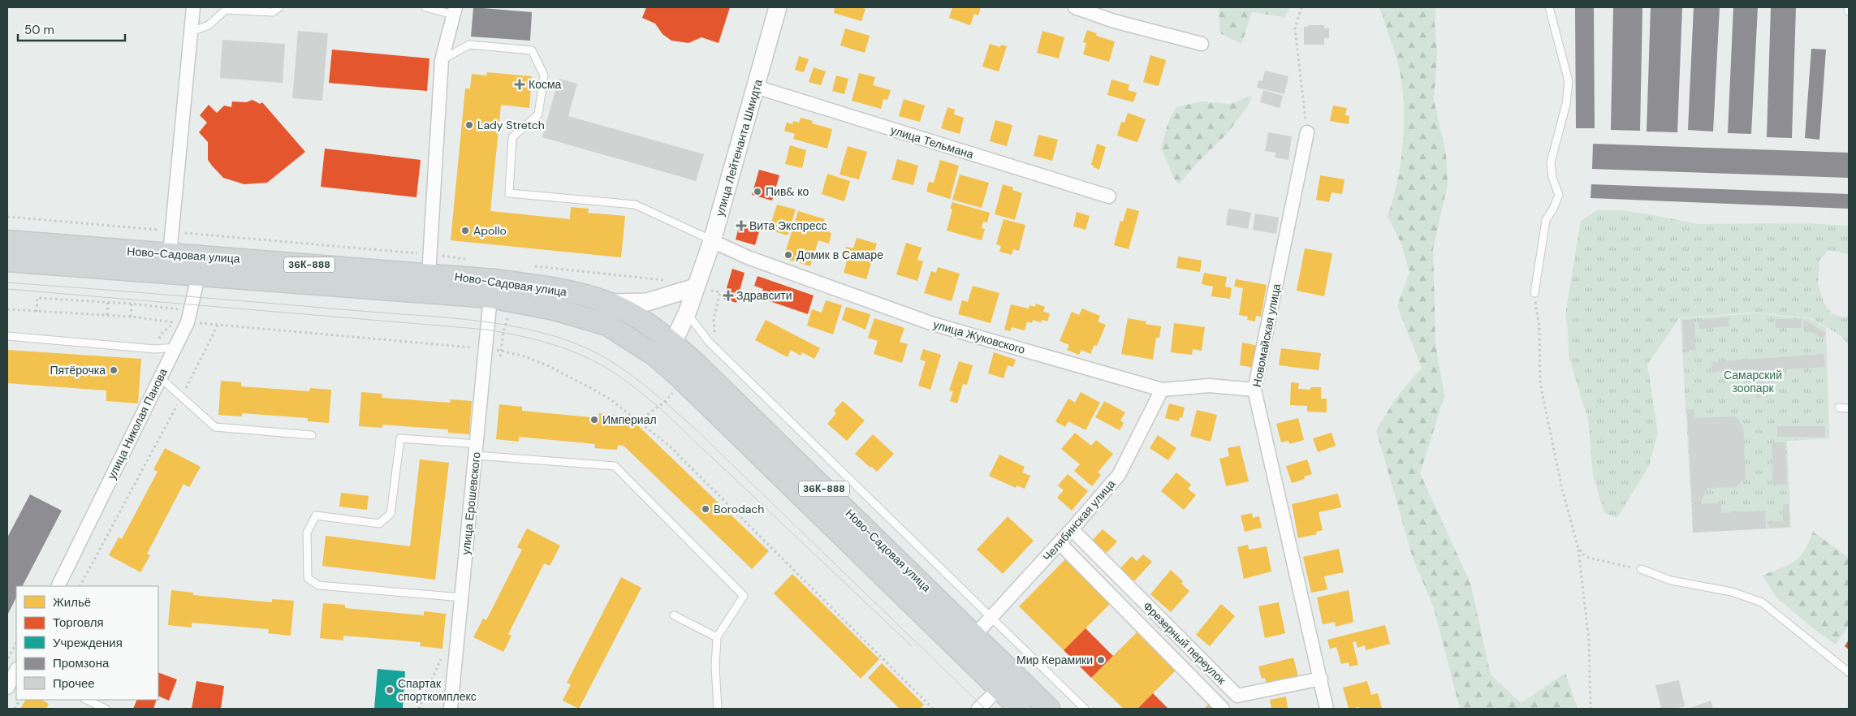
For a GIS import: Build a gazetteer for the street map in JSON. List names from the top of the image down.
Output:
{
  "streets": {
    "main road": ["Ново-Садовая улица", "36К-888"],
    "street": [
      "улица Тельмана",
      "улица Лейтенанта Шмидта",
      "Новомайская улица",
      "улица Жуковского",
      "улица Николая Панова",
      "улица Ерошевского",
      "Челябинская улица",
      "Фрезерный переулок"
    ]
  },
  "crossings": [
    ["улица Тельмана", "улица Лейтенанта Шмидта"],
    ["улица Лейтенанта Шмидта", "Ново-Садовая улица"],
    ["улица Лейтенанта Шмидта", "улица Жуковского"],
    ["Ново-Садовая улица", "улица Николая Панова"],
    ["Ново-Садовая улица", "улица Ерошевского"],
    ["Ново-Садовая улица", "Челябинская улица"],
    ["Новомайская улица", "улица Жуковского"],
    ["Новомайская улица", "Фрезерный переулок"],
    ["улица Жуковского", "Челябинская улица"],
    ["Челябинская улица", "Фрезерный переулок"]
  ],
  "parks": ["Самарский зоопарк"],
  "places": {
    "health": ["Косма", "Вита Экспресс", "Здравсити"],
    "other": [
      "Lady Stretch",
      "Пив& ко",
      "Apollo",
      "Домик в Самаре",
      "Пятёрочка",
      "Империал",
      "Borodach",
      "Мир Керамики",
      "Спартак спорткомплекс"
    ]
  },
  "legend": [
    "Жильё",
    "Торговля",
    "Учреждения",
    "Промзона",
    "Прочее"
  ],
  "scale_bar": "50 m"
}
